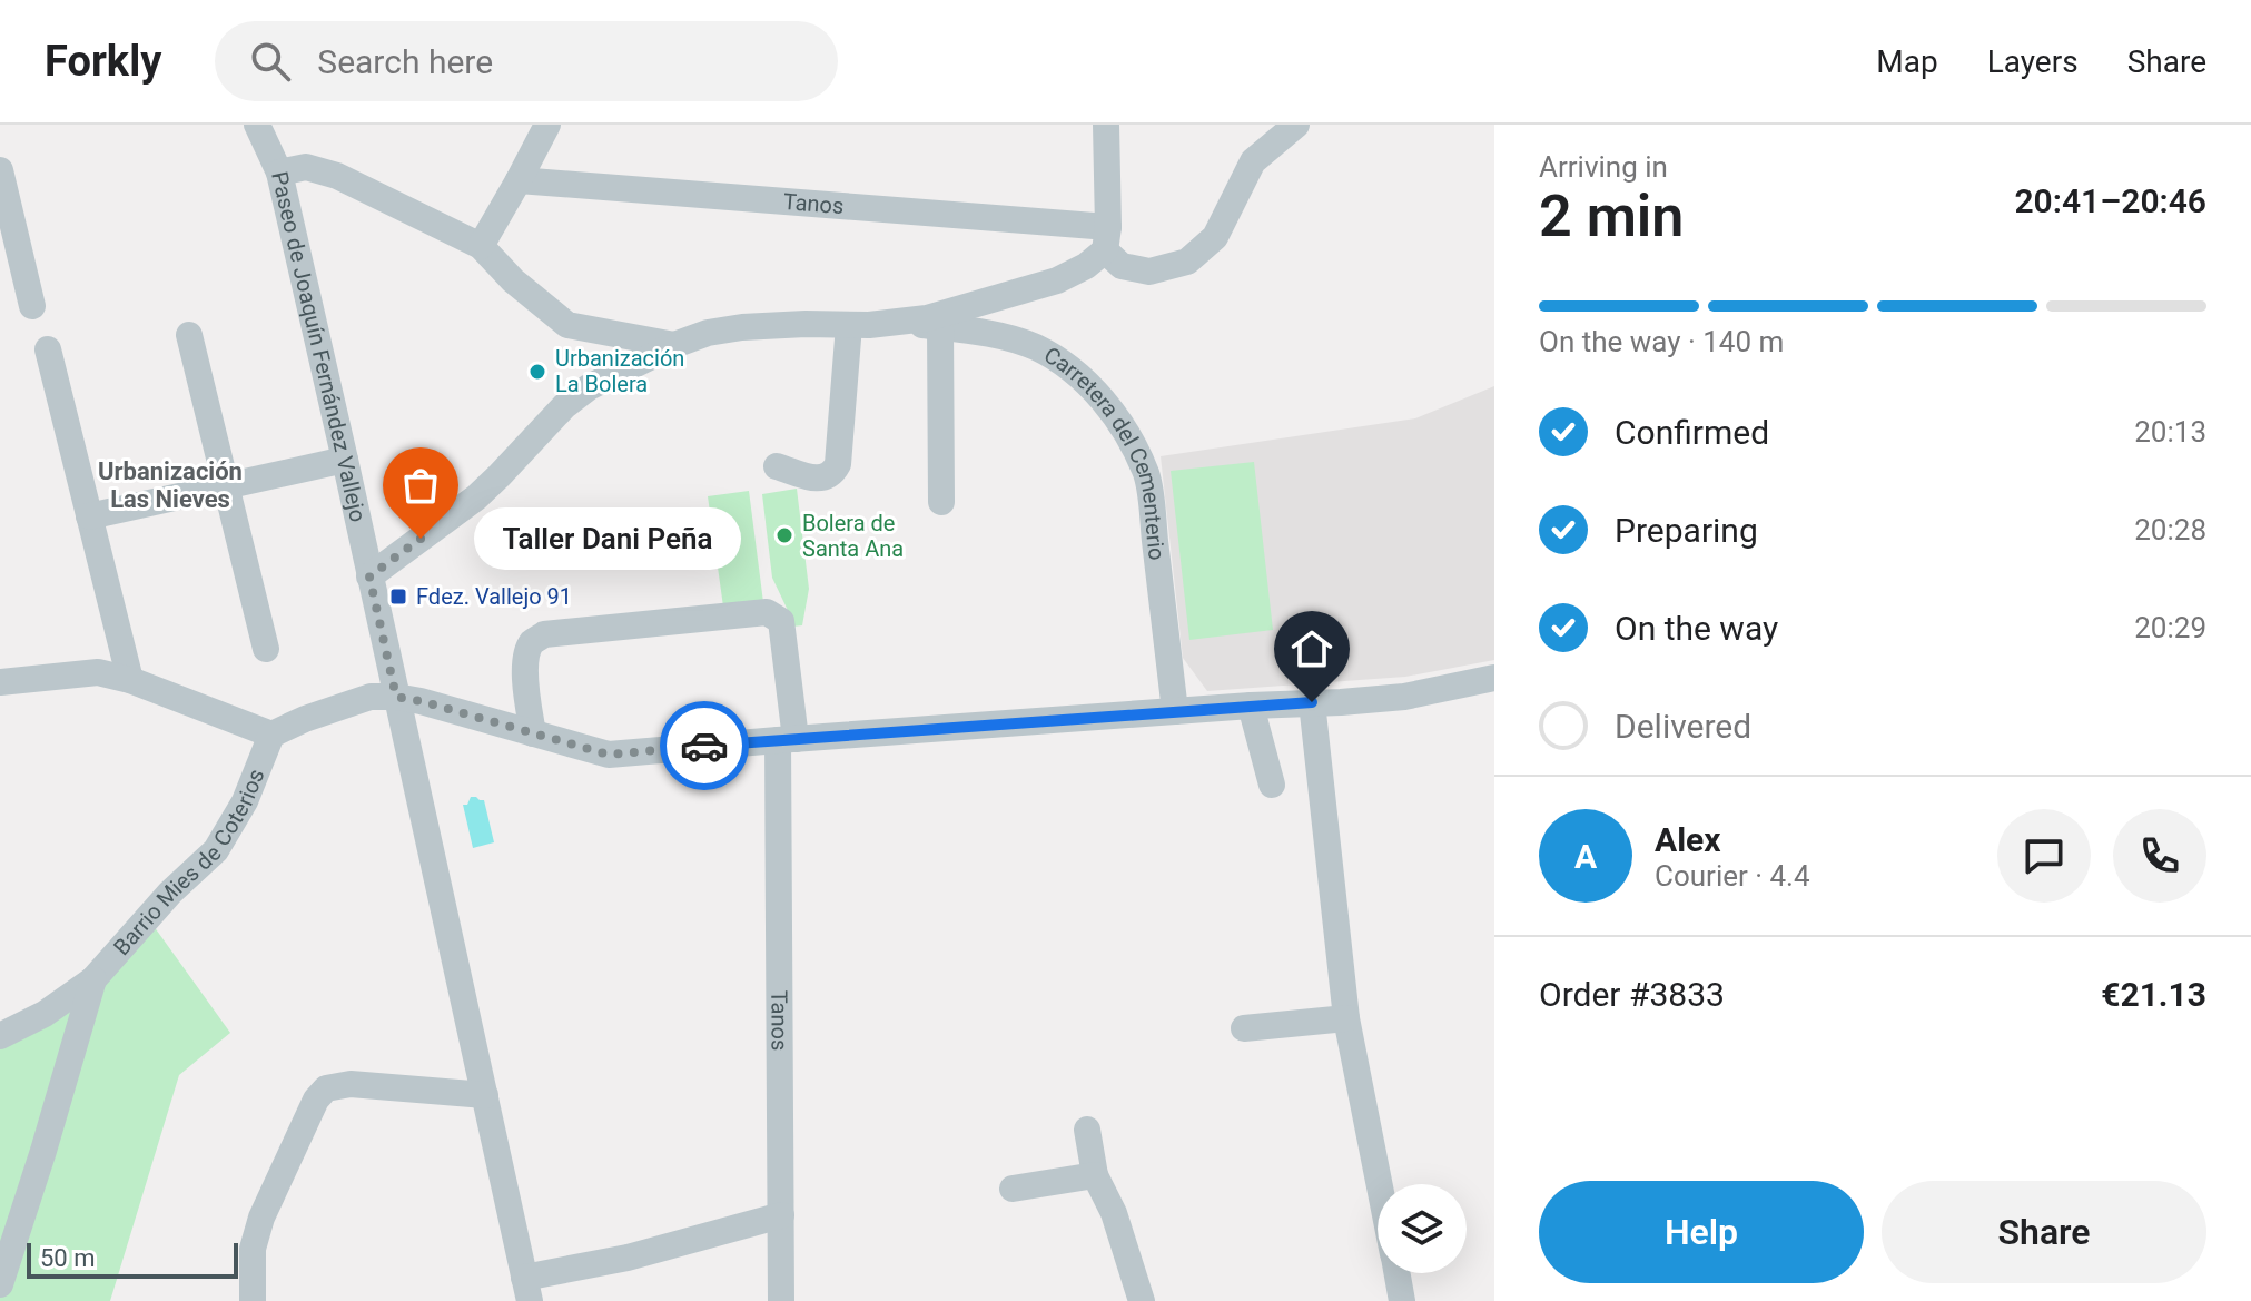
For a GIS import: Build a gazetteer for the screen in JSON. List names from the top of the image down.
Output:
{
  "streets": {
    "street": [
      "Tanos",
      "Paseo de Joaquín Fernández Vallejo",
      "Carretera del Cementerio",
      "Barrio Mies de Coterios"
    ]
  },
  "crossings": [
    ["Tanos", "Paseo de Joaquín Fernández Vallejo"]
  ],
  "districts": ["Urbanización Las Nieves"],
  "places": {
    "other": ["Urbanización La Bolera", "Bolera de Santa Ana", "Taller Dani Peña"],
    "transit": ["Fdez. Vallejo 91"]
  },
  "scale_bar": "50 m",
  "page": {
    "header": "Forkly",
    "search": "Search here",
    "nav": ["Map", "Layers", "Share"],
    "heading": ["2 min", "Arriving in", "20:41–20:46"],
    "panel": [
      "Alex",
      "Courier · 4.4",
      "Order #3833",
      "€21.13"
    ],
    "bar": "On the way · 140 m",
    "list": [
      ["Confirmed", "20:13"],
      ["Preparing", "20:28"],
      ["On the way", "20:29"],
      "Delivered"
    ],
    "bubble": "Taller Dani Peña",
    "round": "A",
    "buttons": ["Help", "Share"],
    "scale": "50 m"
  }
}
